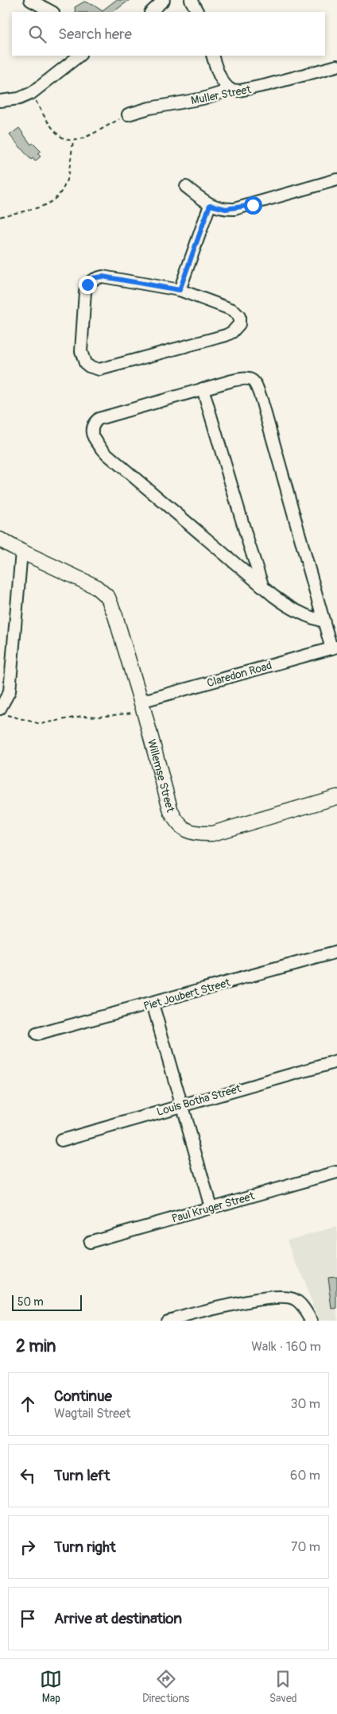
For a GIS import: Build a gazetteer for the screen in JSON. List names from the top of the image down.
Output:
{
  "streets": {
    "street": [
      "Muller Street",
      "Claredon Road",
      "Willemse Street",
      "Piet Joubert Street",
      "Louis Botha Street",
      "Paul Kruger Street"
    ]
  },
  "crossings": [
    ["Claredon Road", "Willemse Street"]
  ],
  "scale_bar": "50 m",
  "page": {
    "search": "Search here",
    "scale": "50 m",
    "heading": ["2 min", "Walk · 160 m"],
    "list": [
      ["Continue", "Wagtail Street", "30 m"],
      ["Turn left", "60 m"],
      ["Turn right", "70 m"],
      "Arrive at destination"
    ],
    "nav": ["Map", "Directions", "Saved"]
  }
}
